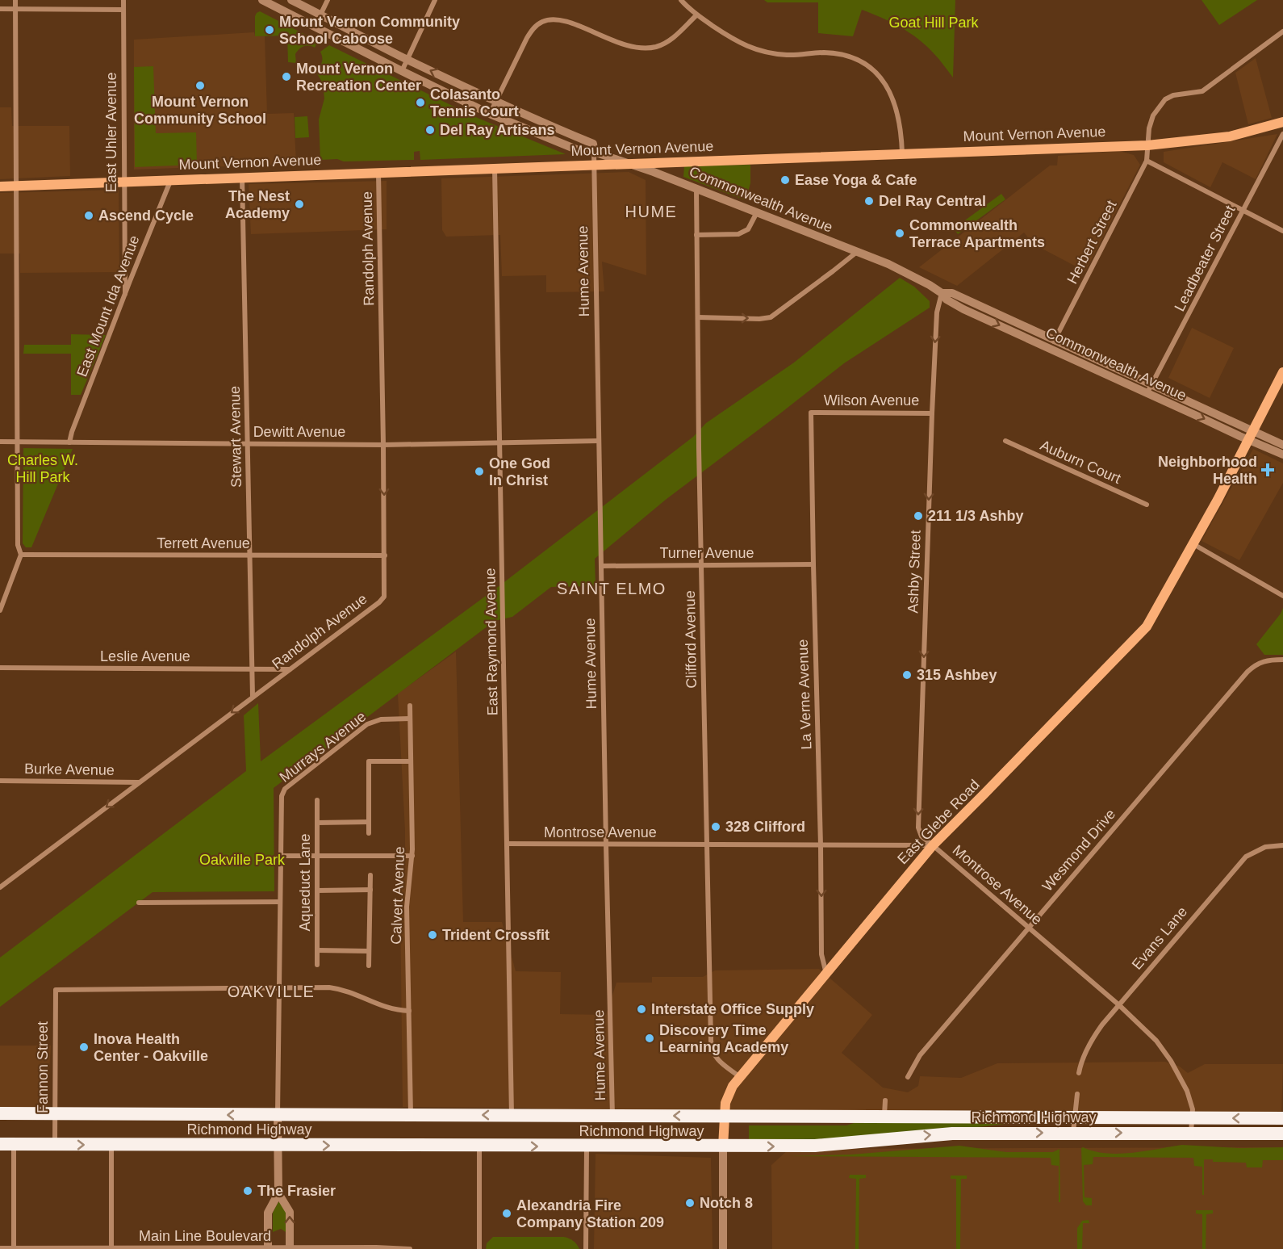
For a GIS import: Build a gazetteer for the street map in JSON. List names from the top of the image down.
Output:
{
  "streets": {
    "highway": ["Richmond Highway"],
    "main road": ["Mount Vernon Avenue", "East Glebe Road"],
    "street": [
      "East Uhler Avenue",
      "Commonwealth Avenue",
      "Herbert Street",
      "Randolph Avenue",
      "Leadbeater Street",
      "Hume Avenue",
      "East Mount Ida Avenue",
      "Wilson Avenue",
      "Dewitt Avenue",
      "Stewart Avenue",
      "Auburn Court",
      "Terrett Avenue",
      "Turner Avenue",
      "Ashby Street",
      "Clifford Avenue",
      "East Raymond Avenue",
      "Leslie Avenue",
      "La Verne Avenue",
      "Murrays Avenue",
      "Burke Avenue",
      "Montrose Avenue",
      "Wesmond Drive",
      "Aqueduct Lane",
      "Calvert Avenue",
      "Evans Lane",
      "Fannon Street",
      "Main Line Boulevard"
    ]
  },
  "crossings": [
    ["East Uhler Avenue", "Mount Vernon Avenue"],
    ["East Uhler Avenue", "East Mount Ida Avenue"],
    ["Mount Vernon Avenue", "Commonwealth Avenue"],
    ["Mount Vernon Avenue", "Herbert Street"],
    ["Mount Vernon Avenue", "Randolph Avenue"],
    ["Mount Vernon Avenue", "Hume Avenue"],
    ["Mount Vernon Avenue", "East Mount Ida Avenue"],
    ["Mount Vernon Avenue", "Stewart Avenue"],
    ["Mount Vernon Avenue", "East Raymond Avenue"],
    ["Commonwealth Avenue", "Herbert Street"],
    ["Commonwealth Avenue", "Leadbeater Street"],
    ["Commonwealth Avenue", "Hume Avenue"],
    ["Commonwealth Avenue", "Ashby Street"],
    ["Commonwealth Avenue", "Clifford Avenue"],
    ["Commonwealth Avenue", "East Glebe Road"],
    ["Randolph Avenue", "Dewitt Avenue"],
    ["Randolph Avenue", "Stewart Avenue"],
    ["Randolph Avenue", "Terrett Avenue"],
    ["Randolph Avenue", "Leslie Avenue"],
    ["Randolph Avenue", "Burke Avenue"],
    ["Hume Avenue", "Dewitt Avenue"],
    ["Hume Avenue", "Turner Avenue"],
    ["Hume Avenue", "Montrose Avenue"],
    ["Hume Avenue", "Richmond Highway"],
    ["East Mount Ida Avenue", "Dewitt Avenue"],
    ["Wilson Avenue", "Ashby Street"],
    ["Wilson Avenue", "La Verne Avenue"],
    ["Dewitt Avenue", "Stewart Avenue"],
    ["Dewitt Avenue", "East Raymond Avenue"],
    ["Stewart Avenue", "Terrett Avenue"],
    ["Stewart Avenue", "Leslie Avenue"],
    ["Turner Avenue", "Clifford Avenue"],
    ["Turner Avenue", "La Verne Avenue"],
    ["Ashby Street", "East Glebe Road"],
    ["Ashby Street", "Montrose Avenue"],
    ["Clifford Avenue", "East Glebe Road"],
    ["Clifford Avenue", "Montrose Avenue"],
    ["East Raymond Avenue", "Montrose Avenue"],
    ["East Raymond Avenue", "Richmond Highway"],
    ["La Verne Avenue", "East Glebe Road"],
    ["La Verne Avenue", "Montrose Avenue"],
    ["Murrays Avenue", "Calvert Avenue"],
    ["East Glebe Road", "Montrose Avenue"],
    ["East Glebe Road", "Richmond Highway"],
    ["Montrose Avenue", "Wesmond Drive"],
    ["Montrose Avenue", "Evans Lane"],
    ["Montrose Avenue", "Richmond Highway"],
    ["Calvert Avenue", "Richmond Highway"],
    ["Fannon Street", "Richmond Highway"]
  ],
  "one_way": ["Randolph Avenue", "Ashby Street"],
  "districts": ["HUME", "SAINT ELMO", "OAKVILLE"],
  "parks": ["Goat Hill Park", "Charles W. Hill Park", "Oakville Park"],
  "places": {
    "other": [
      "Mount Vernon Community School Caboose",
      "Mount Vernon Recreation Center",
      "Mount Vernon Community School",
      "Colasanto Tennis Court",
      "Del Ray Artisans",
      "Ease Yoga & Cafe",
      "Del Ray Central",
      "The Nest Academy",
      "Ascend Cycle",
      "Commonwealth Terrace Apartments",
      "One God In Christ",
      "211 1/3 Ashby",
      "315 Ashbey",
      "328 Clifford",
      "Trident Crossfit",
      "Interstate Office Supply",
      "Discovery Time Learning Academy",
      "Inova Health Center - Oakville",
      "The Frasier",
      "Notch 8",
      "Alexandria Fire Company Station 209"
    ],
    "health": ["Neighborhood Health"]
  }
}
